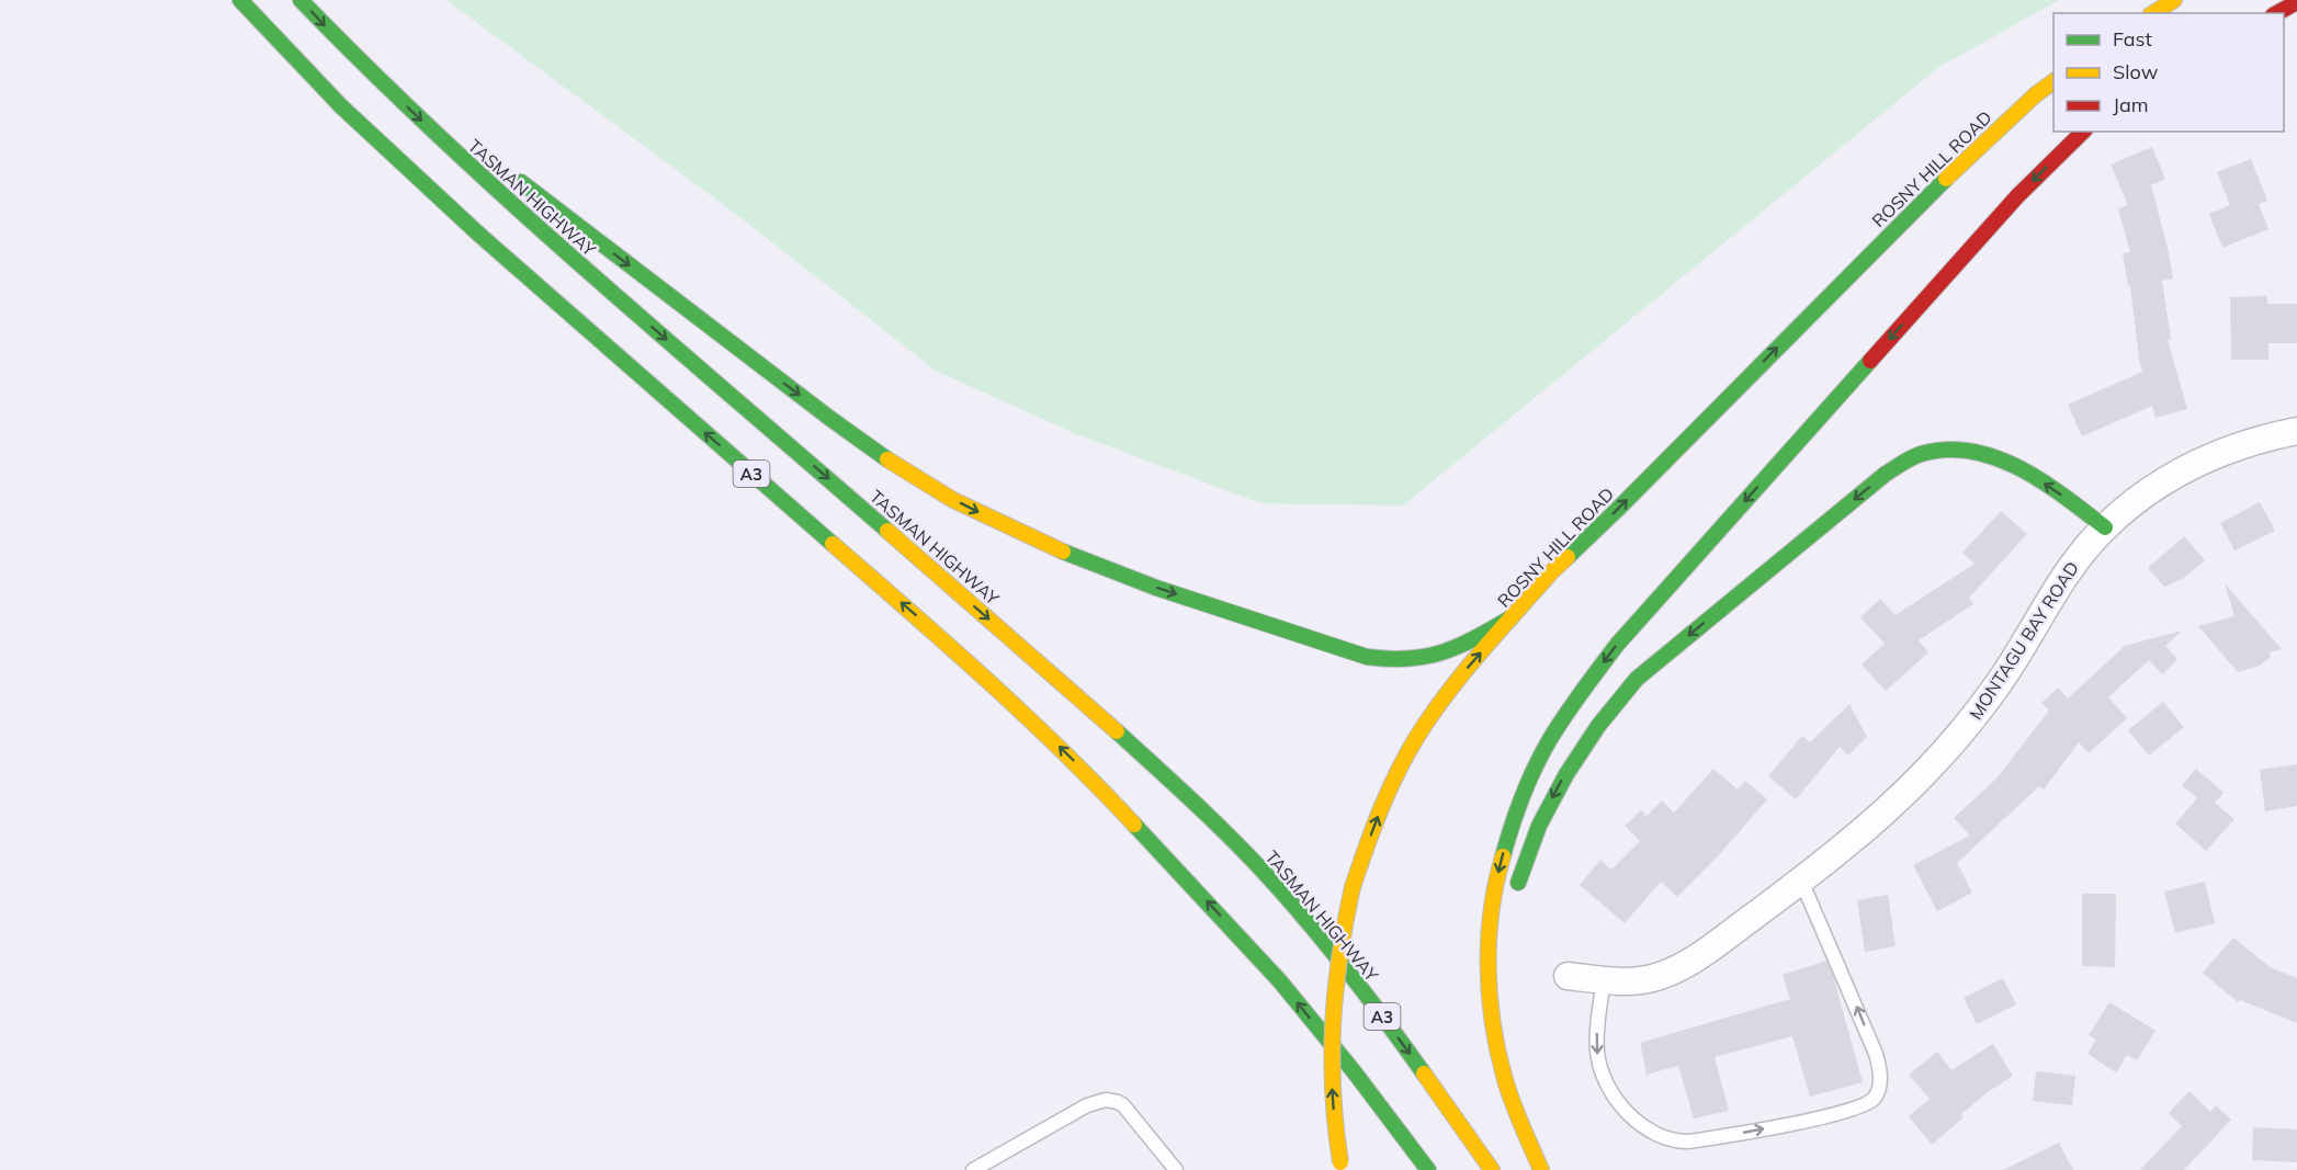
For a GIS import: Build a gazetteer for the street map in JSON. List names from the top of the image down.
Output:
{
  "streets": {
    "main road": ["ROSNY HILL ROAD", "TASMAN HIGHWAY", "A3"],
    "street": ["MONTAGU BAY ROAD"]
  },
  "legend": ["Fast", "Slow", "Jam"]
}
